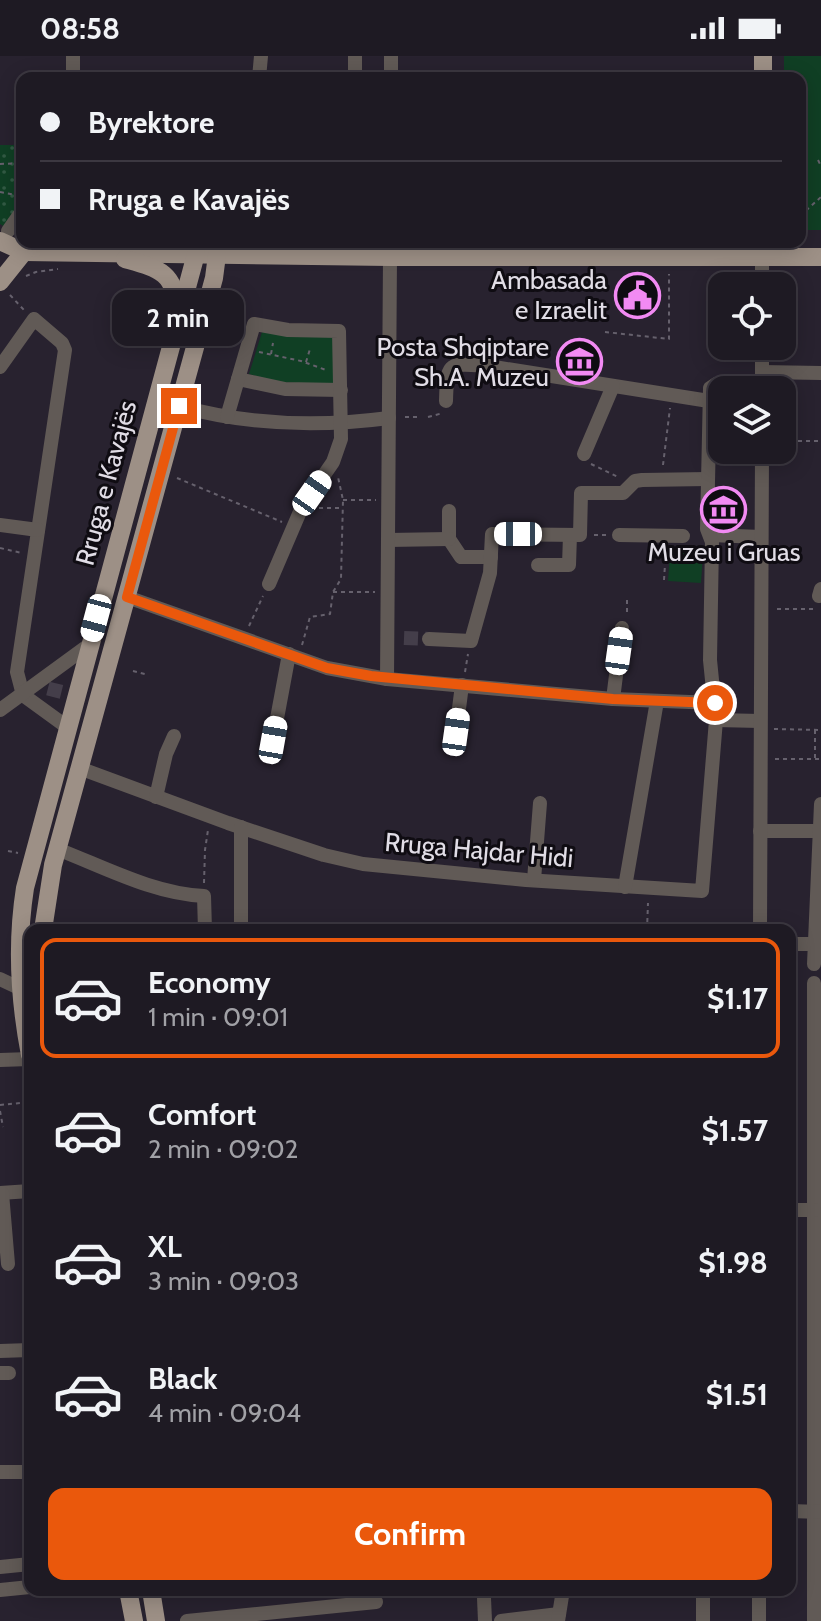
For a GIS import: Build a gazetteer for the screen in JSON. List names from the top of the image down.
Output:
{
  "streets": {
    "main road": ["Rruga e Kavajës"],
    "street": ["Rruga Hajdar Hidi"]
  },
  "crossings": [
    ["Rruga e Kavajës", "Rruga Hajdar Hidi"]
  ],
  "places": {
    "public building": ["Ambasada e Izraelit"],
    "museum": ["Posta Shqiptare Sh.A. Muzeu", "Muzeu i Gruas"]
  },
  "page": {
    "status": "08:58",
    "banner": ["Byrektore", "Rruga e Kavajës"],
    "bubble": "2 min",
    "list": [
      {
        "name": "Economy",
        "note": "1 min · 09:01",
        "value": "$1.17"
      },
      {
        "name": "Comfort",
        "note": "2 min · 09:02",
        "value": "$1.57"
      },
      {
        "name": "XL",
        "note": "3 min · 09:03",
        "value": "$1.98"
      },
      {
        "name": "Black",
        "note": "4 min · 09:04",
        "value": "$1.51"
      }
    ],
    "buttons": "Confirm"
  }
}
